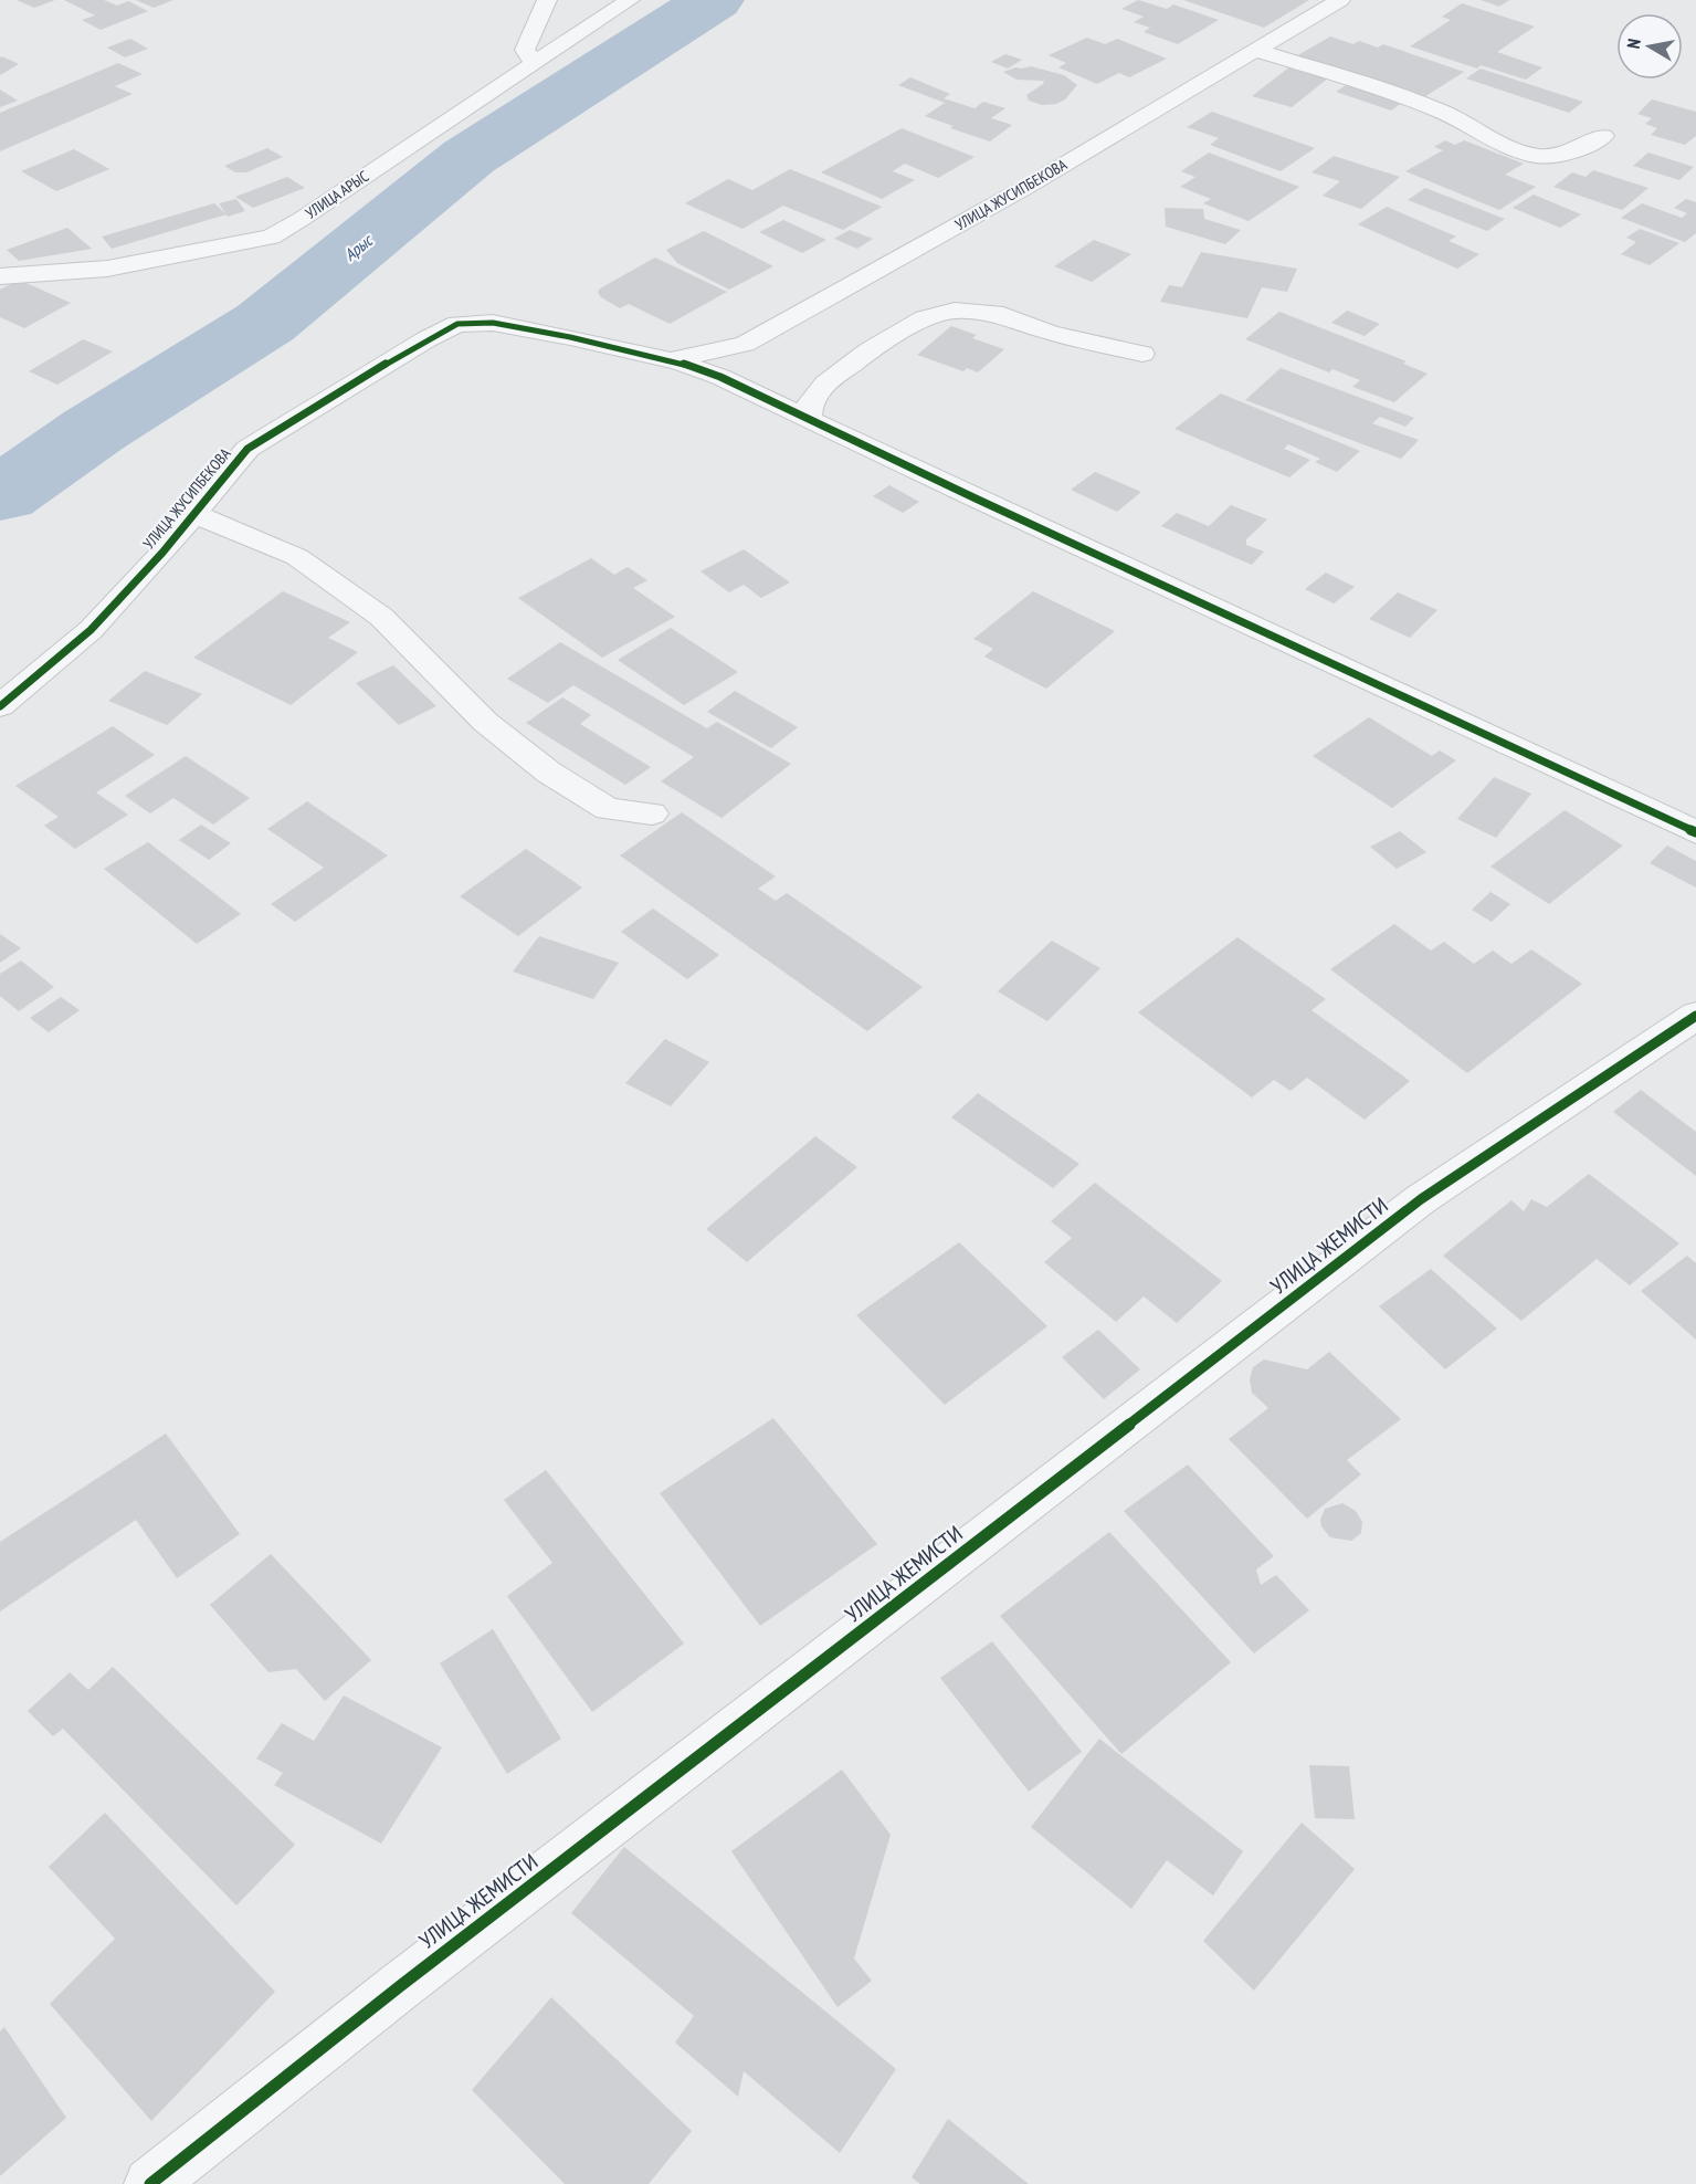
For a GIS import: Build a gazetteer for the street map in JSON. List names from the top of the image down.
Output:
{
  "streets": {
    "street": ["УЛИЦА АРЫС", "УЛИЦА ЖУСИПБЕКОВА", "УЛИЦА ЖЕМИСТИ"]
  },
  "water": ["Арыс"],
  "north": "left"
}
